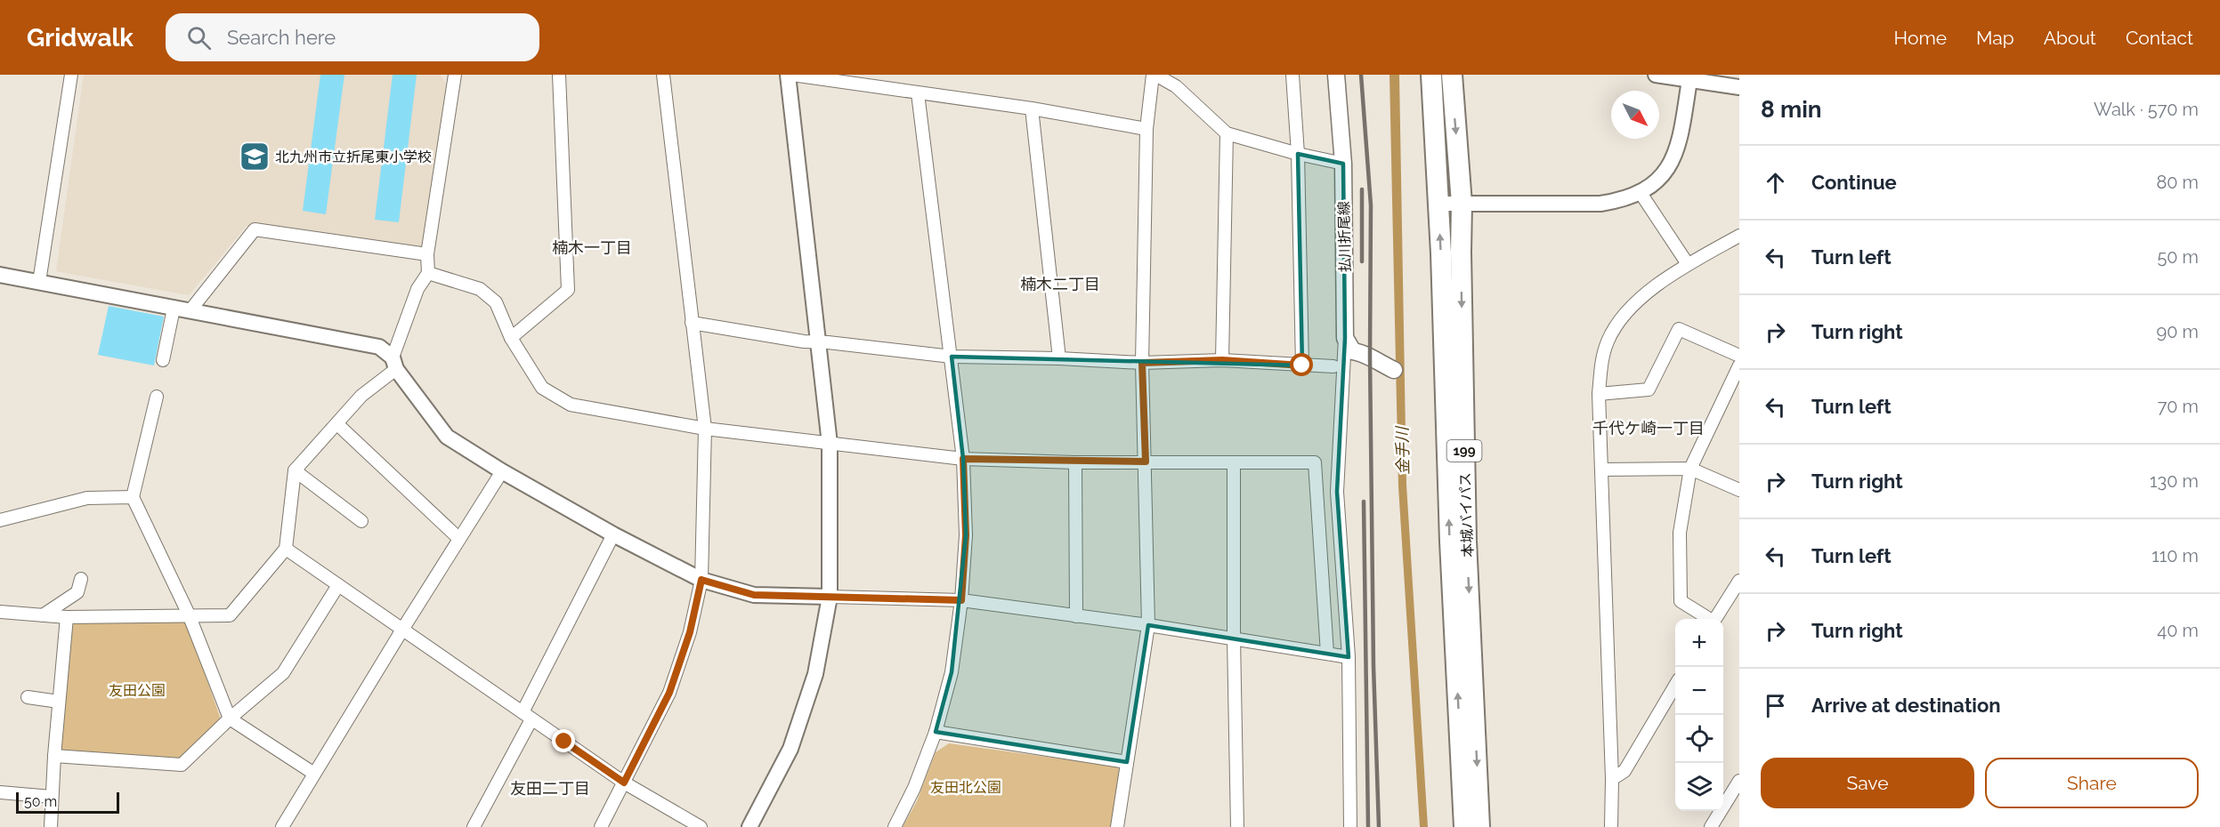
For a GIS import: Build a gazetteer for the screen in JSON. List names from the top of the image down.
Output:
{
  "streets": {
    "highway": ["199", "本城バイパス"],
    "main road": ["払川折尾線"]
  },
  "districts": [
    "楠木一丁目",
    "楠木二丁目",
    "千代ケ崎一丁目",
    "友田二丁目"
  ],
  "water": ["金手川"],
  "parks": ["友田公園", "友田北公園"],
  "places": {
    "school or university": ["北九州市立折尾東小学校"]
  },
  "scale_bar": "50 m",
  "north": "bottom right",
  "page": {
    "header": "Gridwalk",
    "search": "Search here",
    "nav": [
      "Home",
      "Map",
      "About",
      "Contact"
    ],
    "heading": ["8 min", "Walk · 570 m"],
    "list": [
      ["Continue", "80 m"],
      ["Turn left", "50 m"],
      ["Turn right", "90 m"],
      ["Turn left", "70 m"],
      ["Turn right", "130 m"],
      ["Turn left", "110 m"],
      ["Turn right", "40 m"],
      "Arrive at destination"
    ],
    "map_buttons": ["+", "−"],
    "buttons": ["Save", "Share"],
    "scale": "50 m"
  }
}
